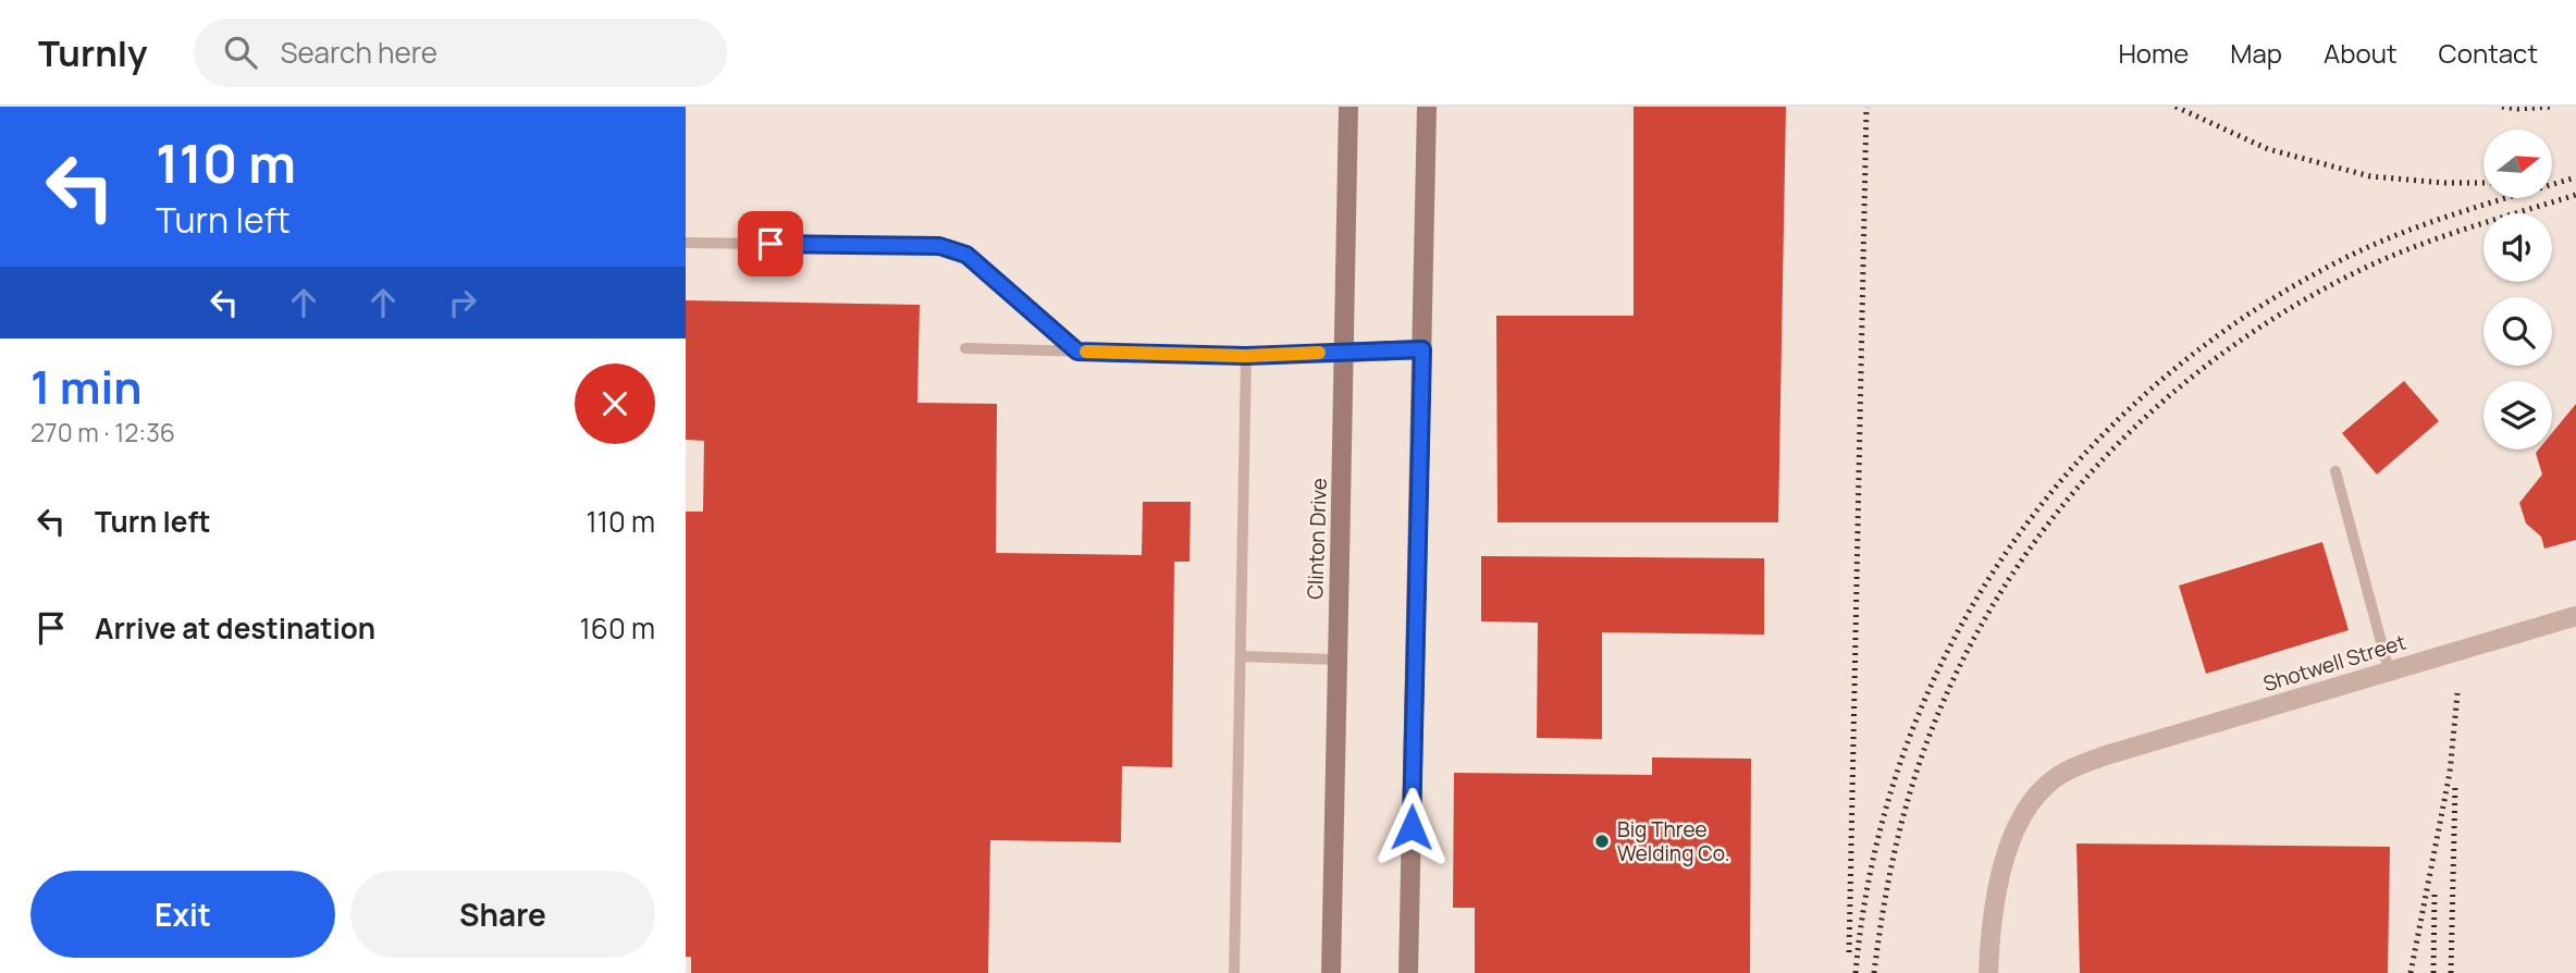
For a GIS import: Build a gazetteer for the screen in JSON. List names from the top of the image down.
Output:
{
  "streets": {
    "main road": ["Clinton Drive"],
    "street": ["Shotwell Street"]
  },
  "places": ["Big Three Welding Co."],
  "north": "right",
  "page": {
    "header": "Turnly",
    "search": "Search here",
    "nav": [
      "Home",
      "Map",
      "About",
      "Contact"
    ],
    "turn": ["110 m", "Turn left"],
    "heading": ["1 min", "270 m · 12:36"],
    "list": [
      {
        "name": "Turn left",
        "value": "110 m"
      },
      {
        "name": "Arrive at destination",
        "value": "160 m"
      }
    ],
    "buttons": ["Exit", "Share"]
  }
}
